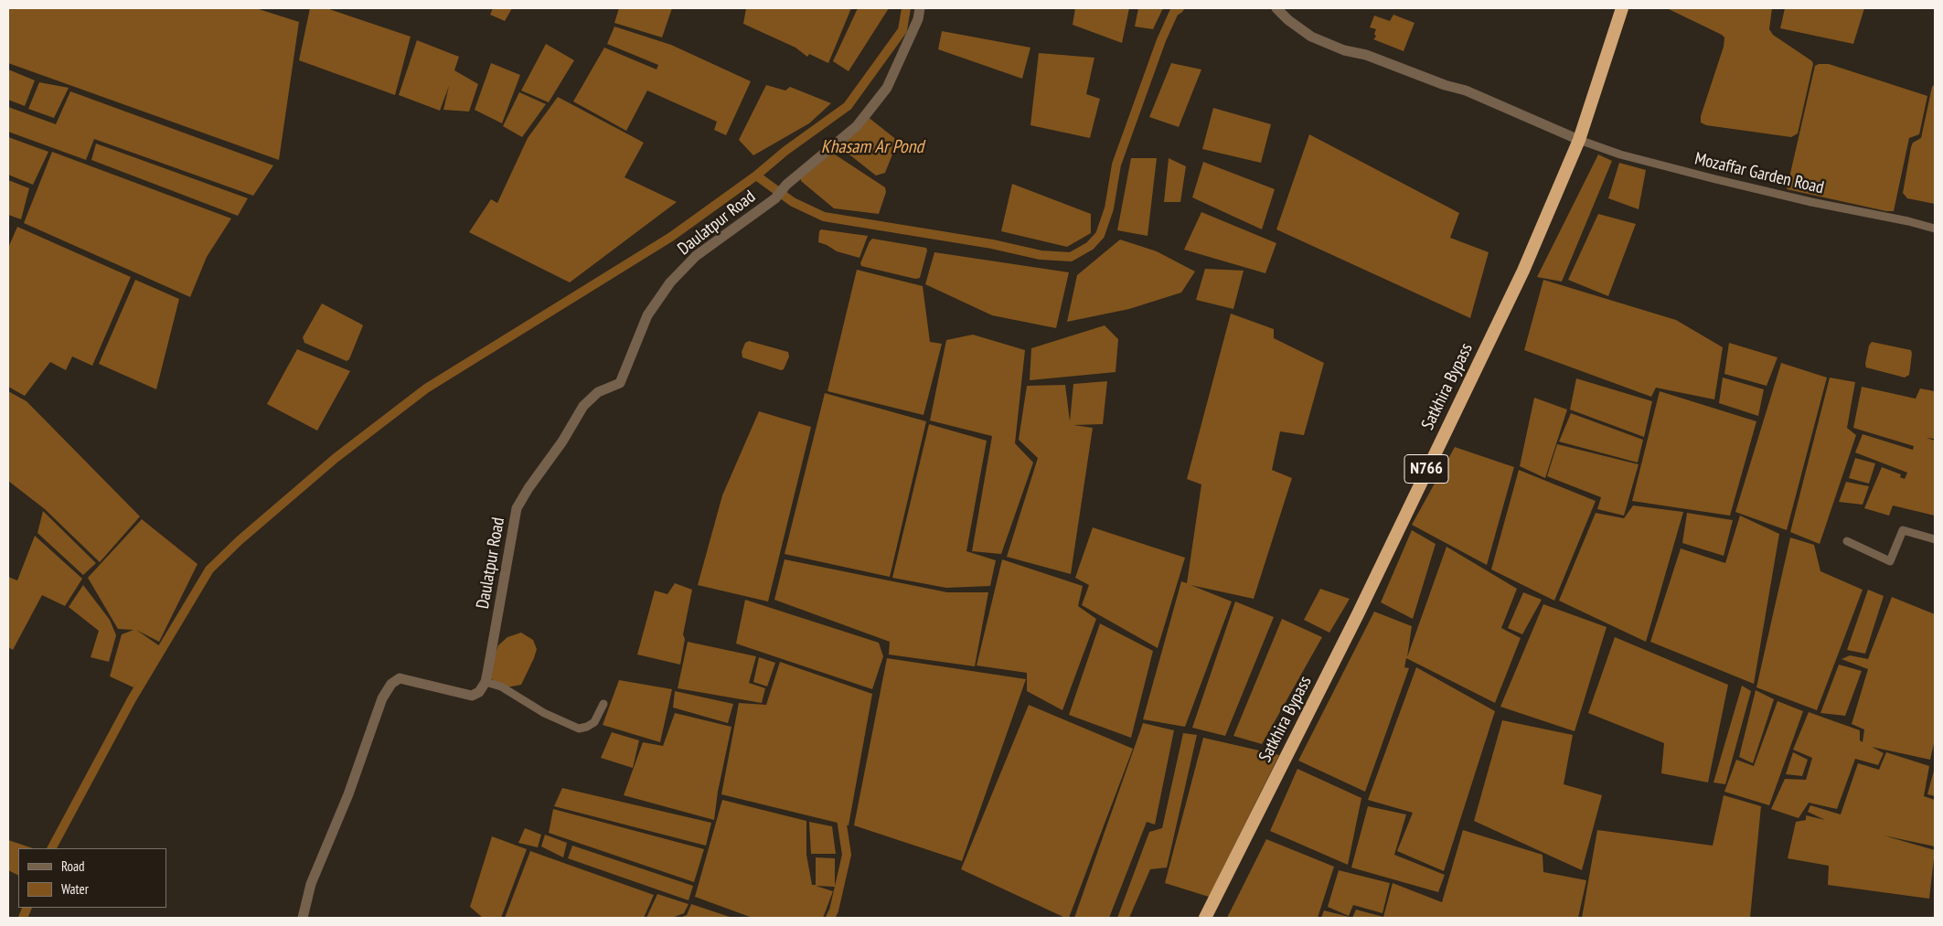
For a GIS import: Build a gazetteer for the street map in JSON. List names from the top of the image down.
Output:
{
  "streets": {
    "highway": ["Satkhira Bypass", "N766"],
    "street": ["Mozaffar Garden Road", "Daulatpur Road"]
  },
  "crossings": [
    ["Mozaffar Garden Road", "Satkhira Bypass"]
  ],
  "water": ["Khasam Ar Pond"],
  "legend": ["Road", "Water"]
}
